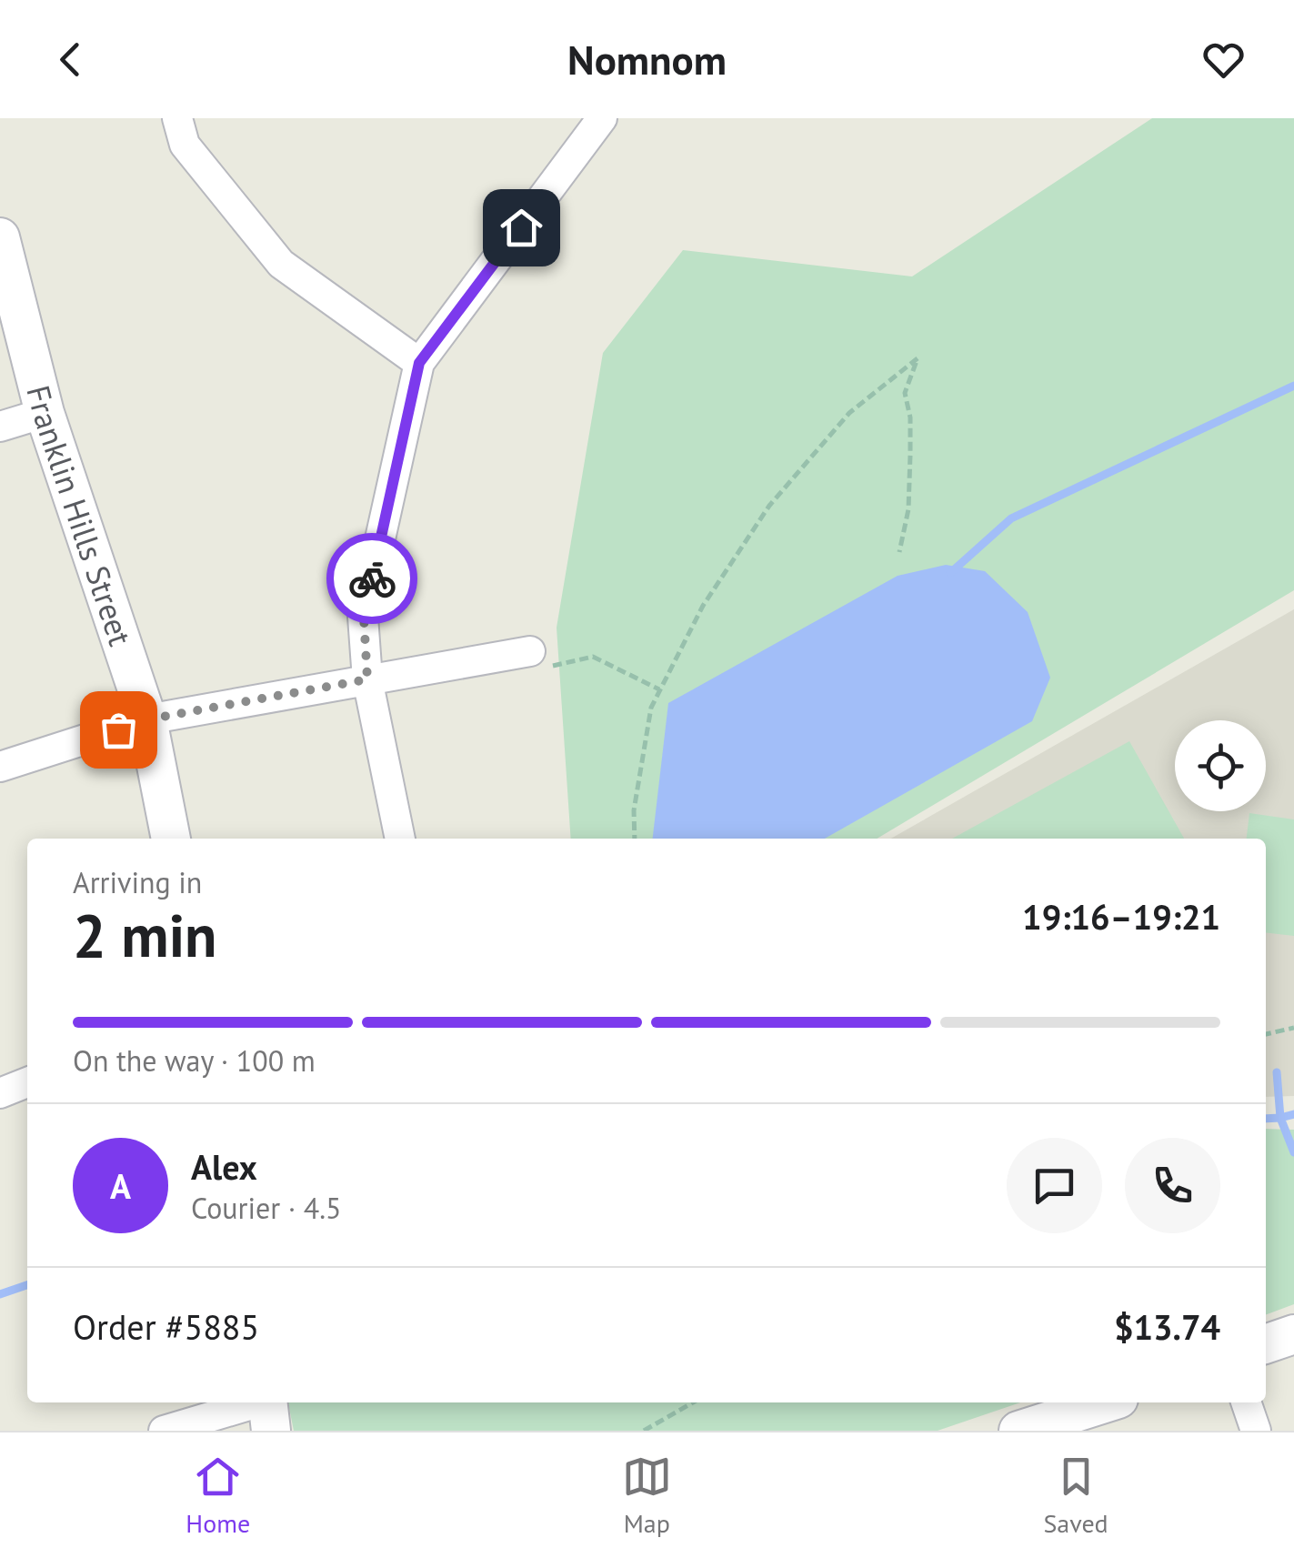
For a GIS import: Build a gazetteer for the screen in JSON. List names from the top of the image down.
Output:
{
  "streets": {
    "street": ["Franklin Hills Street"]
  },
  "page": {
    "header": "Nomnom",
    "heading": ["2 min", "Arriving in", "19:16–19:21"],
    "panel": [
      "Alex",
      "Courier · 4.5",
      "Order #5885",
      "$13.74"
    ],
    "bar": "On the way · 100 m",
    "round": "A",
    "tabs": ["Home", "Map", "Saved"]
  }
}
